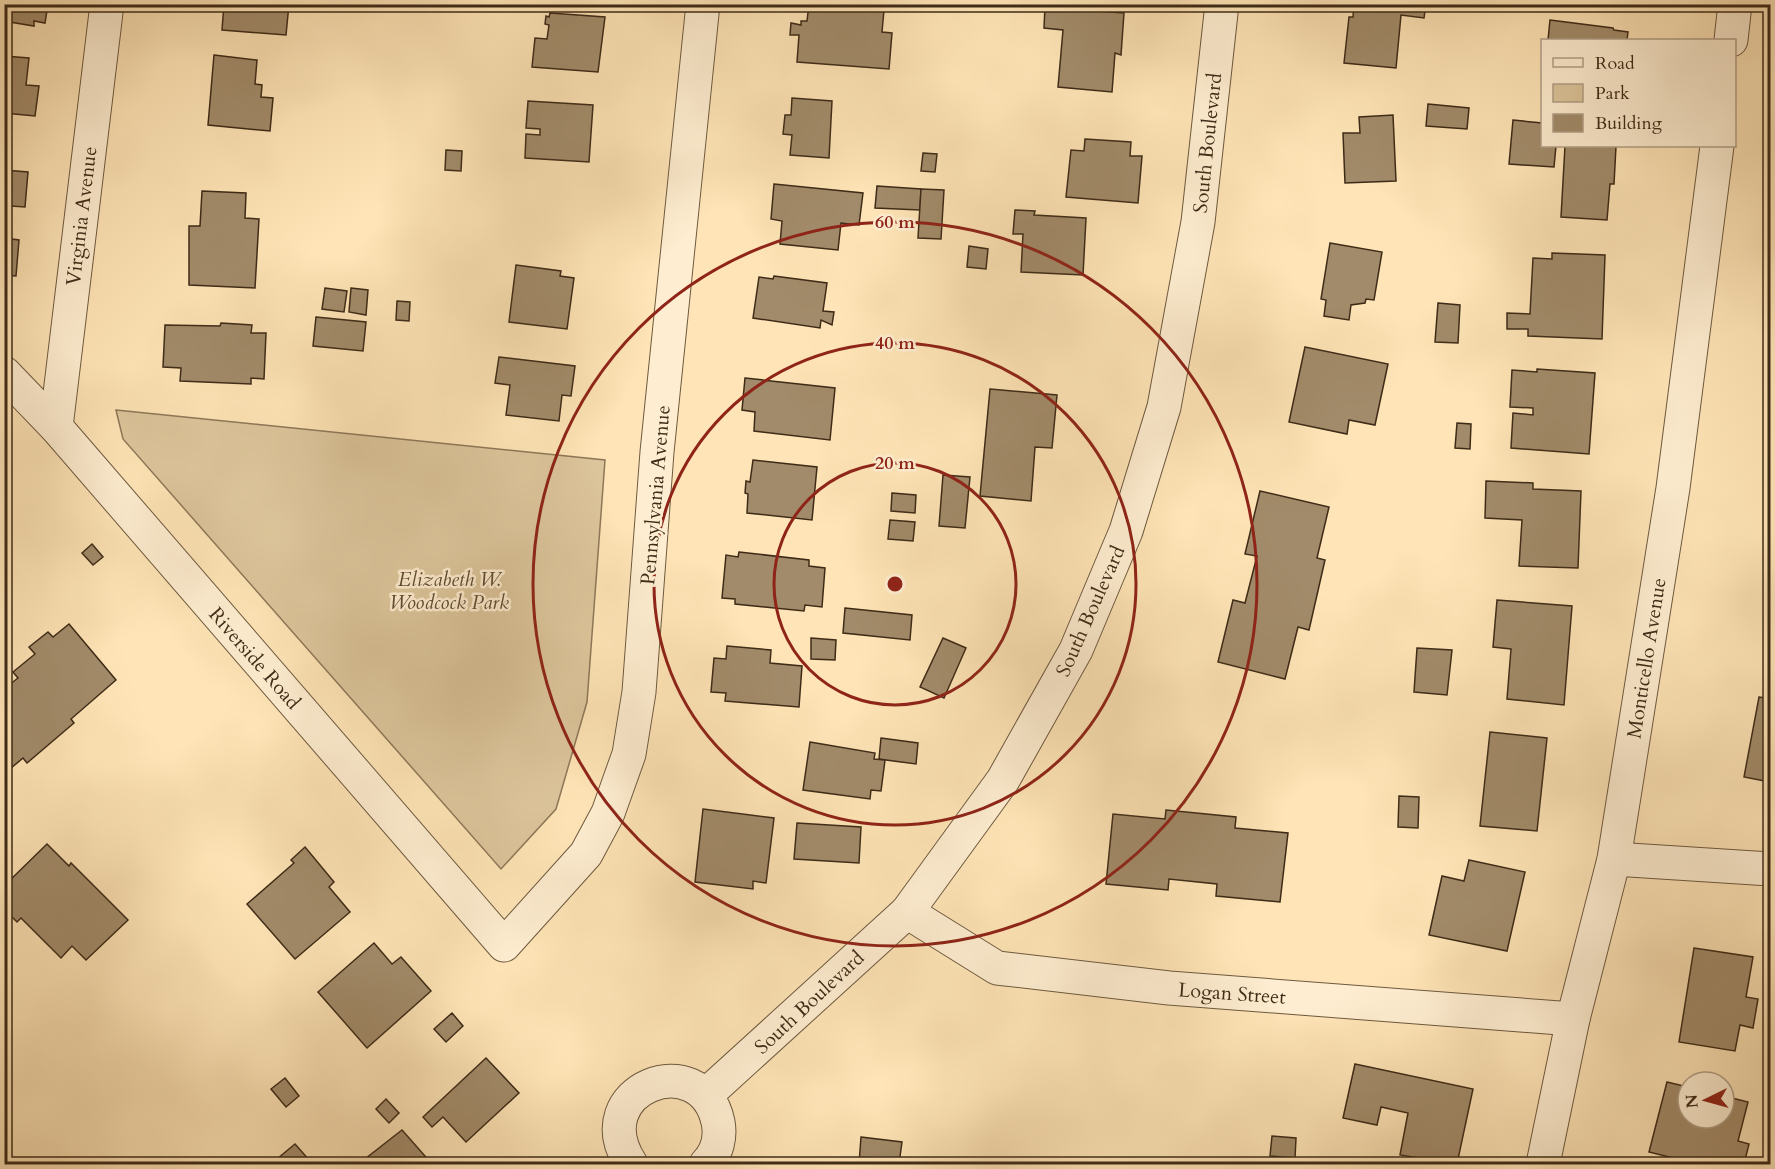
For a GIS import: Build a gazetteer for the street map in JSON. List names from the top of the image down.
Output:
{
  "streets": {
    "street": [
      "South Boulevard",
      "Virginia Avenue",
      "Pennsylvania Avenue",
      "Riverside Road",
      "Monticello Avenue",
      "Logan Street"
    ]
  },
  "crossings": [
    ["South Boulevard", "Logan Street"],
    ["Virginia Avenue", "Riverside Road"],
    ["Pennsylvania Avenue", "Riverside Road"],
    ["Monticello Avenue", "Logan Street"]
  ],
  "parks": ["Elizabeth W. Woodcock Park"],
  "legend": ["Road", "Park", "Building"],
  "north": "left",
  "rings": ["60 m", "40 m", "20 m"]
}
